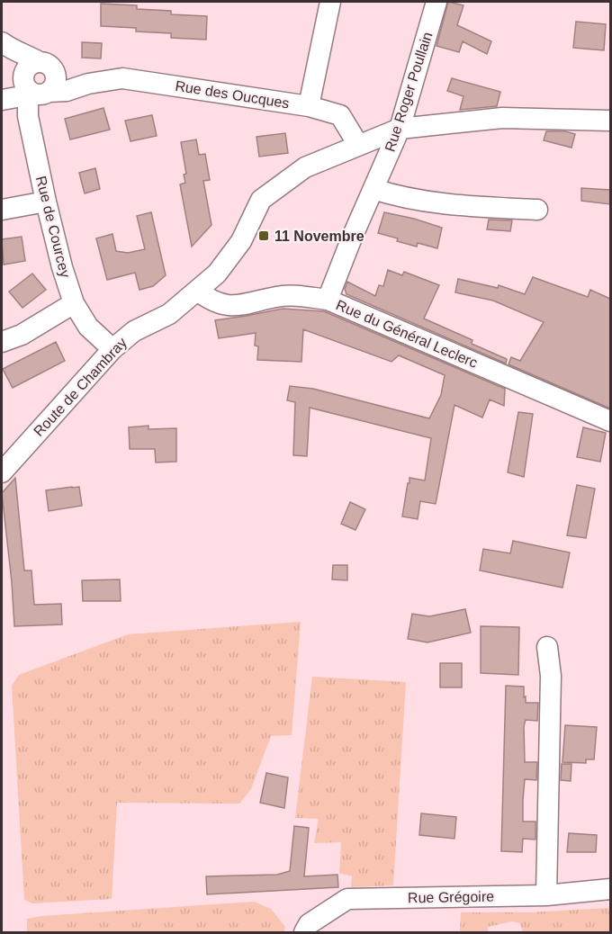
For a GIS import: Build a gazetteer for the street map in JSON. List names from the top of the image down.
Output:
{
  "streets": {
    "street": [
      "Rue Roger Poullain",
      "Rue des Oucques",
      "Rue de Courcey",
      "Rue du Général Leclerc",
      "Route de Chambray",
      "Rue Grégoire"
    ]
  },
  "crossings": [
    ["Rue Roger Poullain", "Rue du Général Leclerc"],
    ["Rue Roger Poullain", "Route de Chambray"],
    ["Rue des Oucques", "Rue de Courcey"],
    ["Rue des Oucques", "Route de Chambray"],
    ["Rue de Courcey", "Route de Chambray"],
    ["Rue du Général Leclerc", "Route de Chambray"]
  ],
  "places": {
    "transit": ["11 Novembre"]
  }
}
